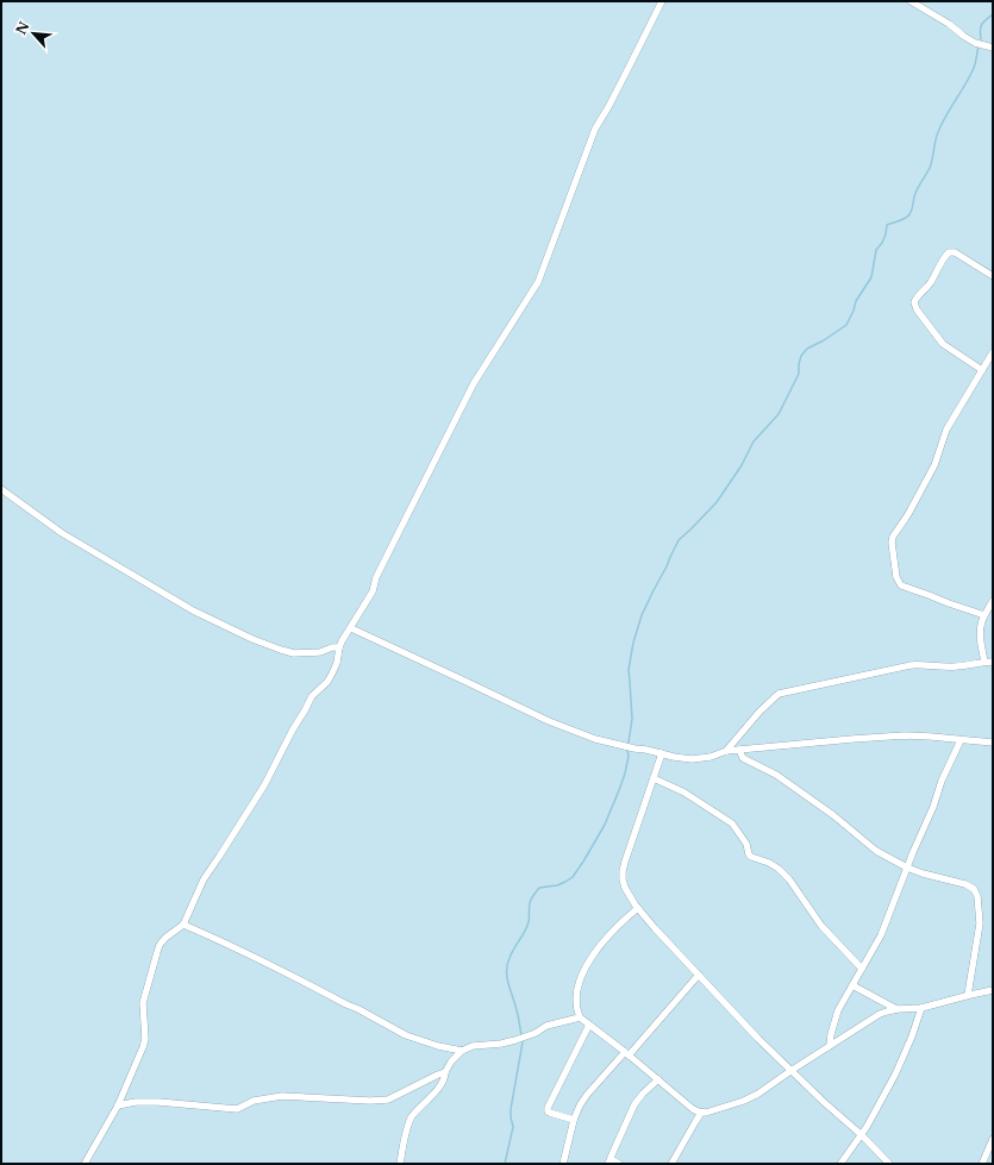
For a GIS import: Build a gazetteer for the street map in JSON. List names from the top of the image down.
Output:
{
  "north": "top left"
}
